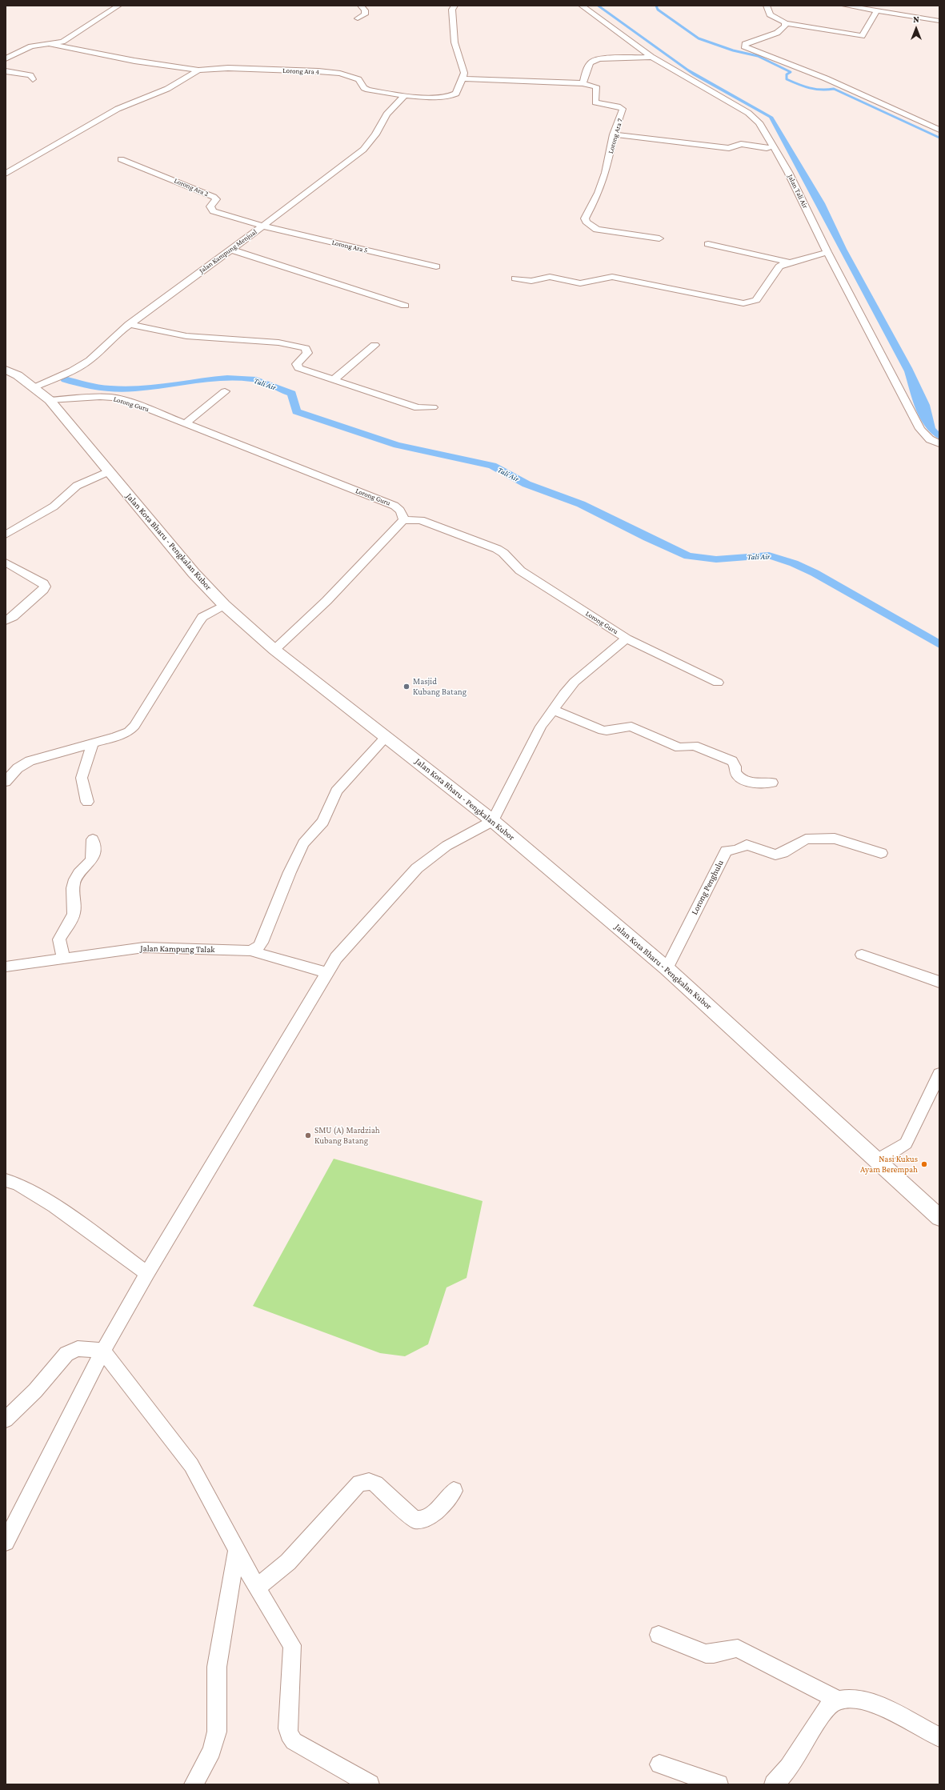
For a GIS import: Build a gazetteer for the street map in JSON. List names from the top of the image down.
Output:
{
  "streets": {
    "main road": ["Jalan Kota Bharu - Pengkalan Kubor"],
    "street": [
      "Lorong Ara 4",
      "Lorong Ara 7",
      "Lorong Ara 2",
      "Jalan Tali Air",
      "Lorong Ara 5",
      "Jalan Kampung Menjual",
      "Lorong Guru",
      "Lorong Penghulu",
      "Jalan Kampung Talak"
    ]
  },
  "crossings": [
    ["Lorong Ara 4", "Lorong Ara 7"],
    ["Lorong Ara 4", "Jalan Kampung Menjual"],
    ["Lorong Ara 2", "Lorong Ara 5"],
    ["Lorong Ara 2", "Jalan Kampung Menjual"],
    ["Lorong Ara 5", "Jalan Kampung Menjual"],
    ["Jalan Kampung Menjual", "Jalan Kota Bharu - Pengkalan Kubor"],
    ["Lorong Guru", "Jalan Kota Bharu - Pengkalan Kubor"],
    ["Jalan Kota Bharu - Pengkalan Kubor", "Lorong Penghulu"]
  ],
  "water": ["Tali Air"],
  "places": ["Masjid Kubang Batang", "SMU (A) Mardziah Kubang Batang", "Nasi Kukus Ayam Berempah"],
  "north": "top"
}
